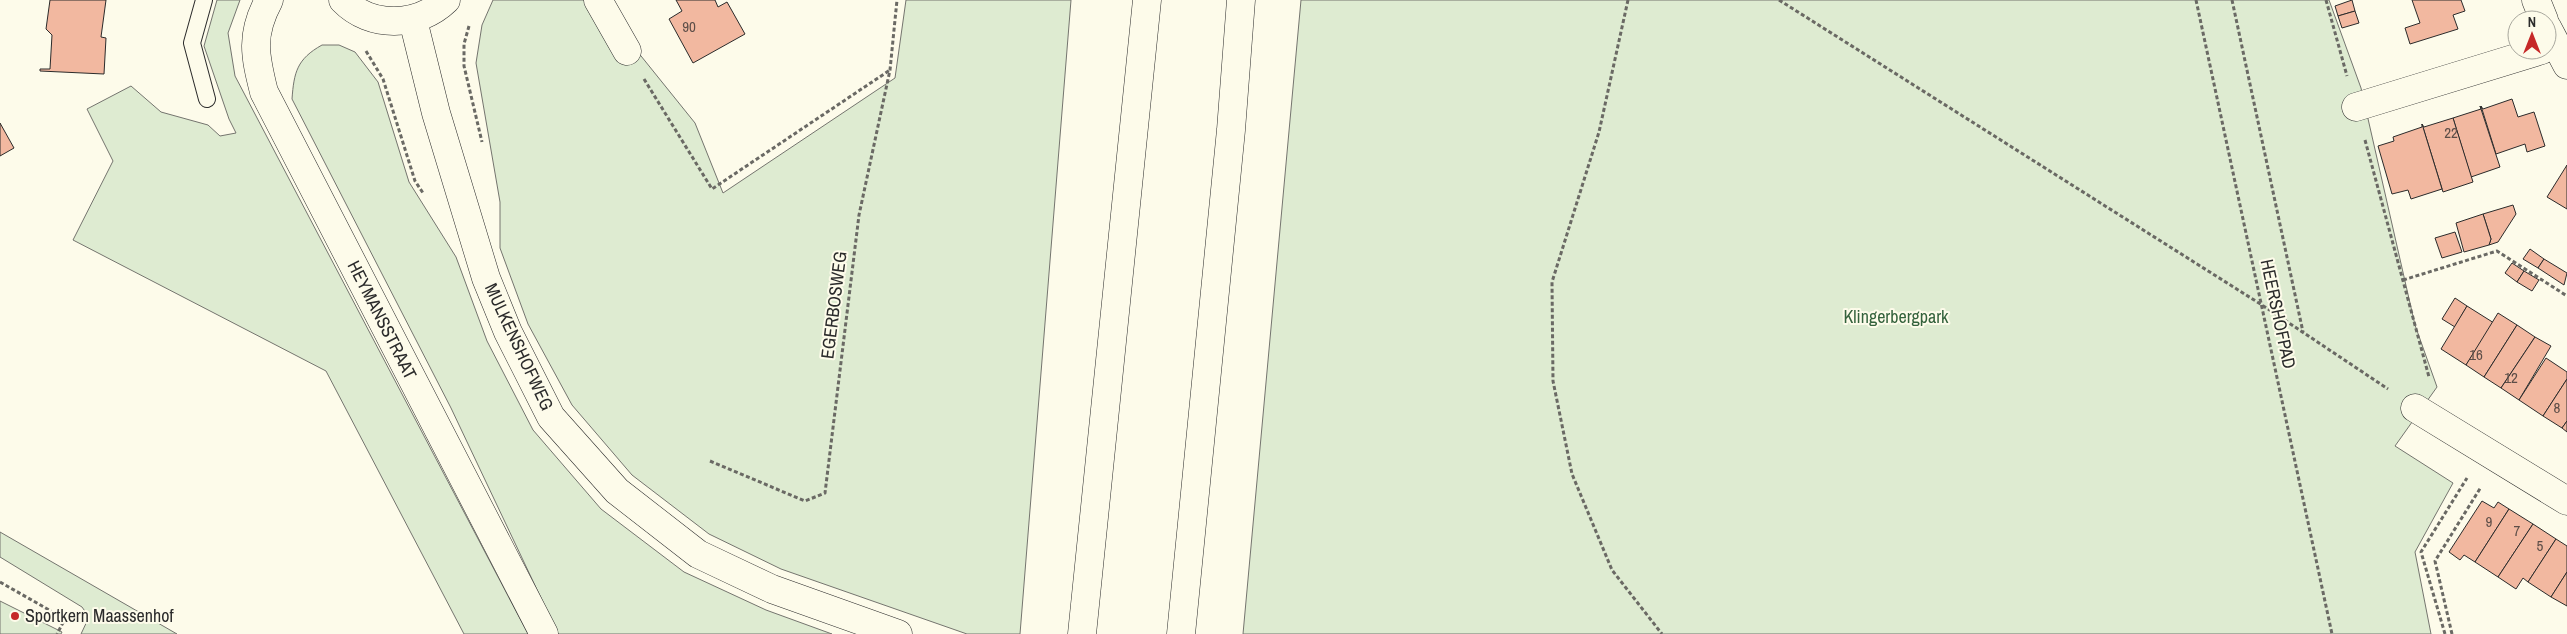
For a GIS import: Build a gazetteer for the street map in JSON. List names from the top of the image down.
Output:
{
  "streets": {
    "main road": ["HEYMANSSTRAAT", "MULKENSHOFWEG"],
    "path": ["EGERBOSWEG", "HEERSHOFPAD"]
  },
  "parks": ["Klingerbergpark"],
  "places": ["Sportkern Maassenhof"],
  "house_numbers": [
    "90",
    "22",
    "16",
    "12",
    "8",
    "9",
    "7",
    "5"
  ],
  "north": "top"
}
